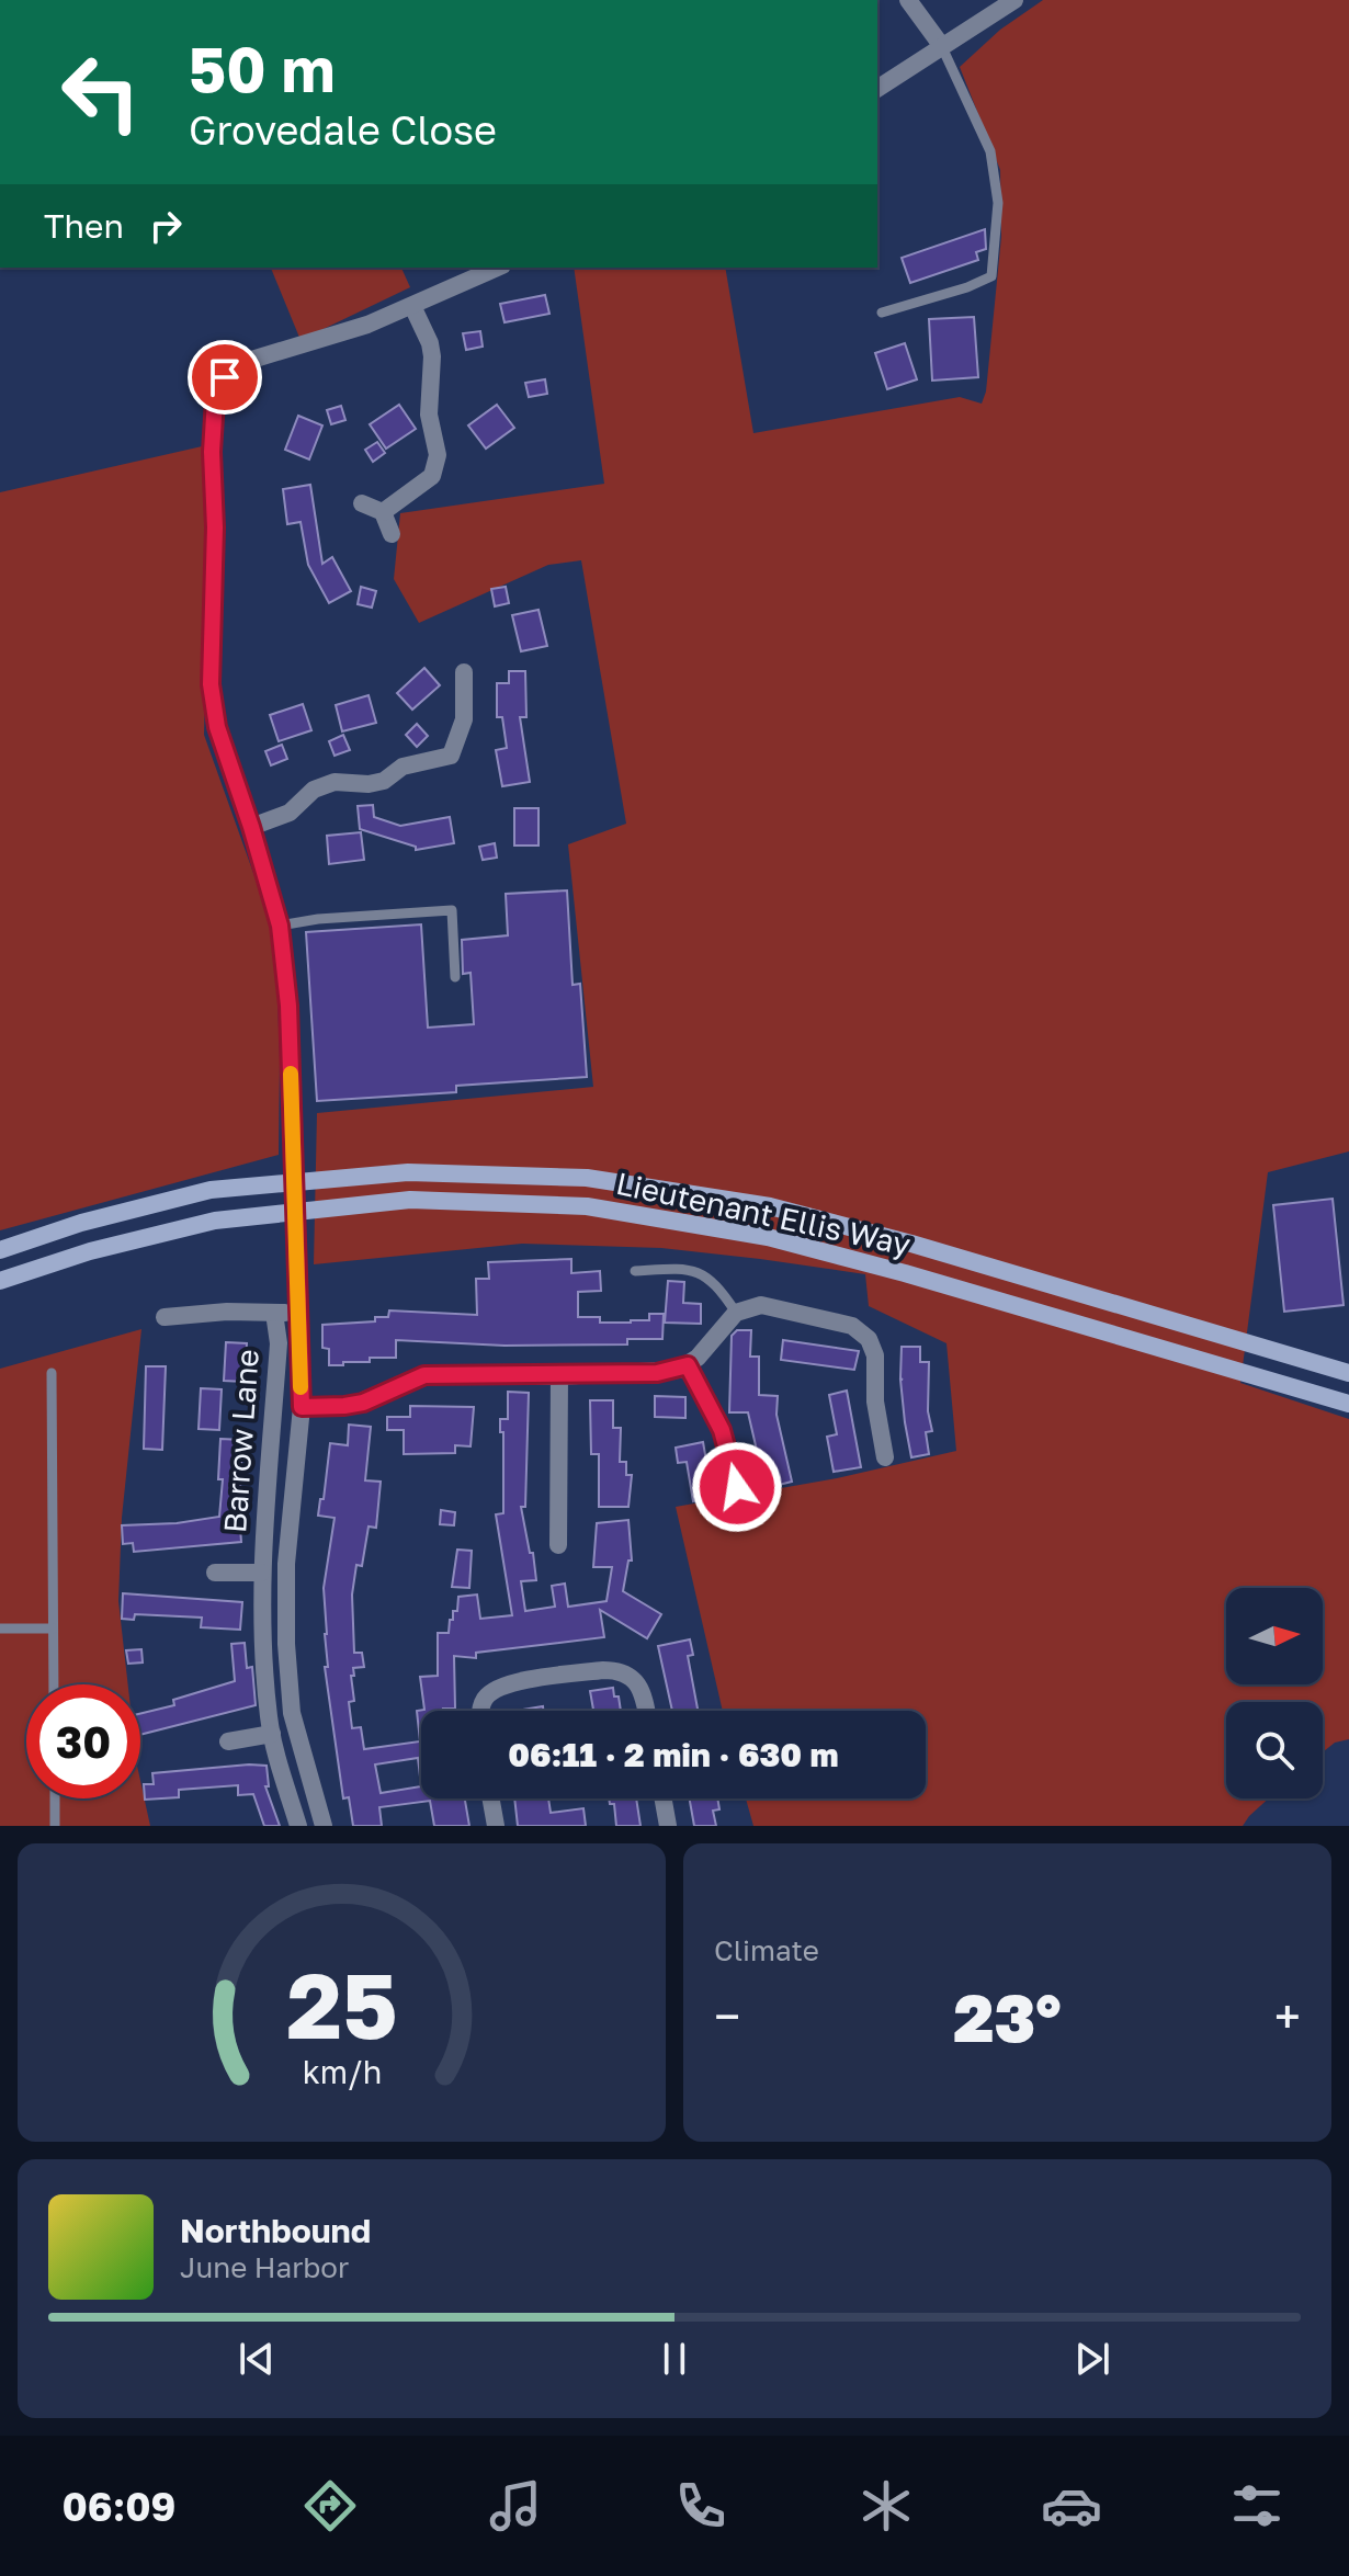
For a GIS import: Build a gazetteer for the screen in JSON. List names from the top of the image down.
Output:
{
  "streets": {
    "main road": ["Lieutenant Ellis Way"],
    "street": ["Barrow Lane"]
  },
  "north": "right",
  "page": {
    "turn": ["50 m", "Grovedale Close"],
    "then": "Then",
    "limit": "30",
    "trip": "06:11 · 2 min · 630 m",
    "tile": "Climate",
    "heat": ["−", "23°", "+"],
    "song": ["Northbound", "June Harbor"],
    "tabs": "06:09",
    "gauge": ["25", "km/h"]
  }
}
